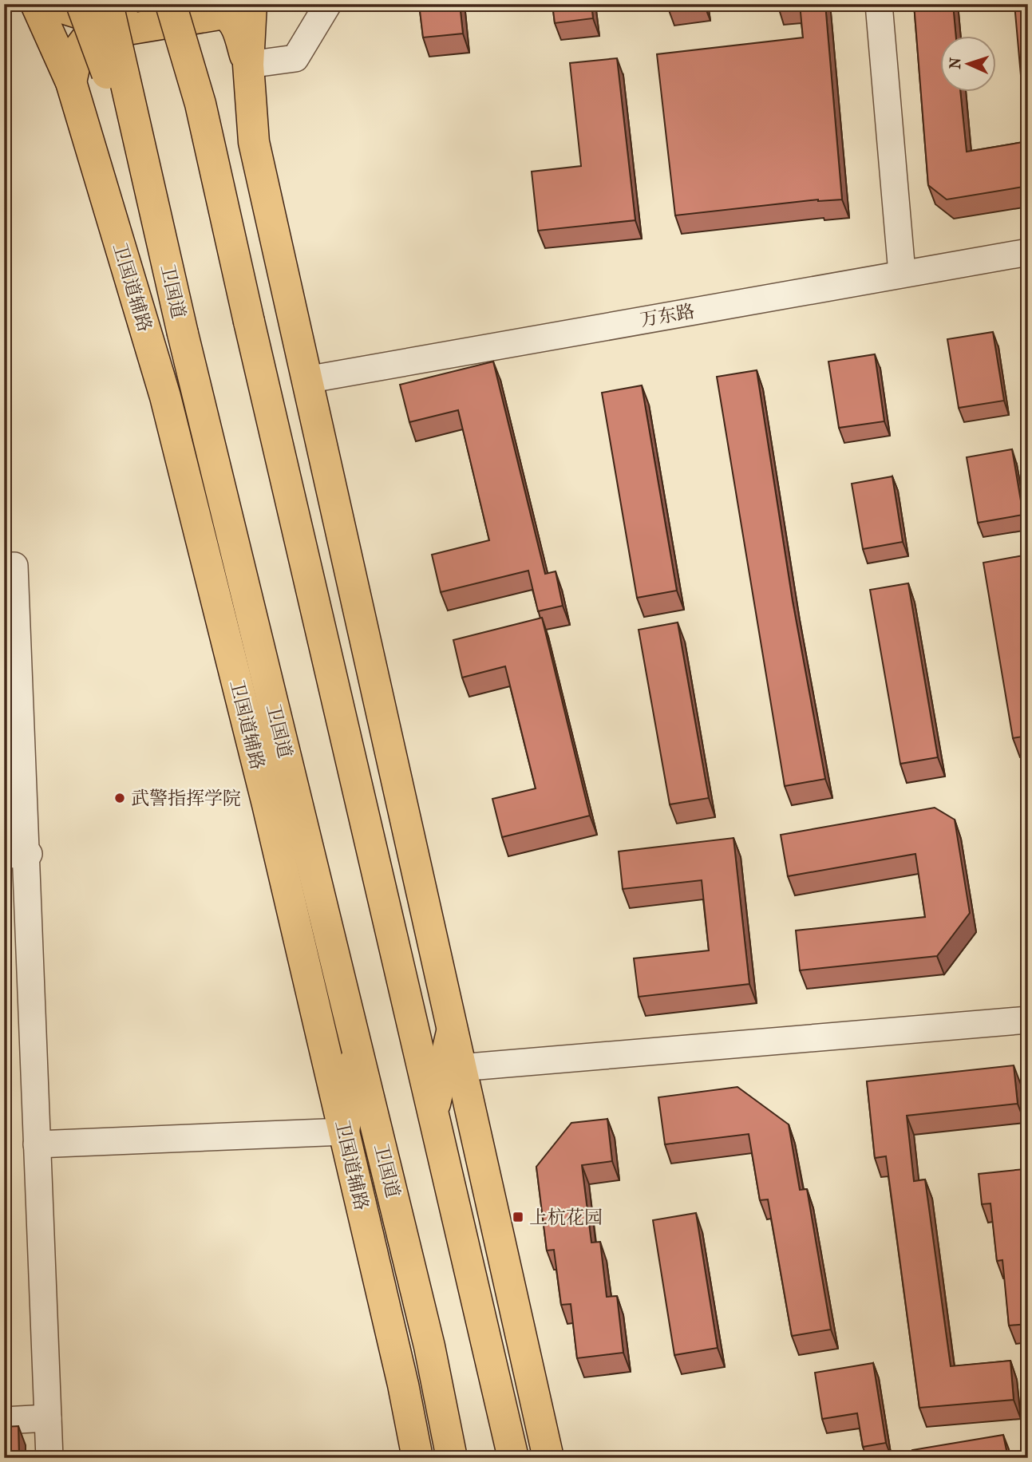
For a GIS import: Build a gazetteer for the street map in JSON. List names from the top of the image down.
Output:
{
  "streets": {
    "main road": ["卫国道辅路", "卫国道"],
    "street": ["万东路"]
  },
  "places": {
    "other": ["武警指挥学院"],
    "transit": ["上杭花园"]
  },
  "north": "left"
}
